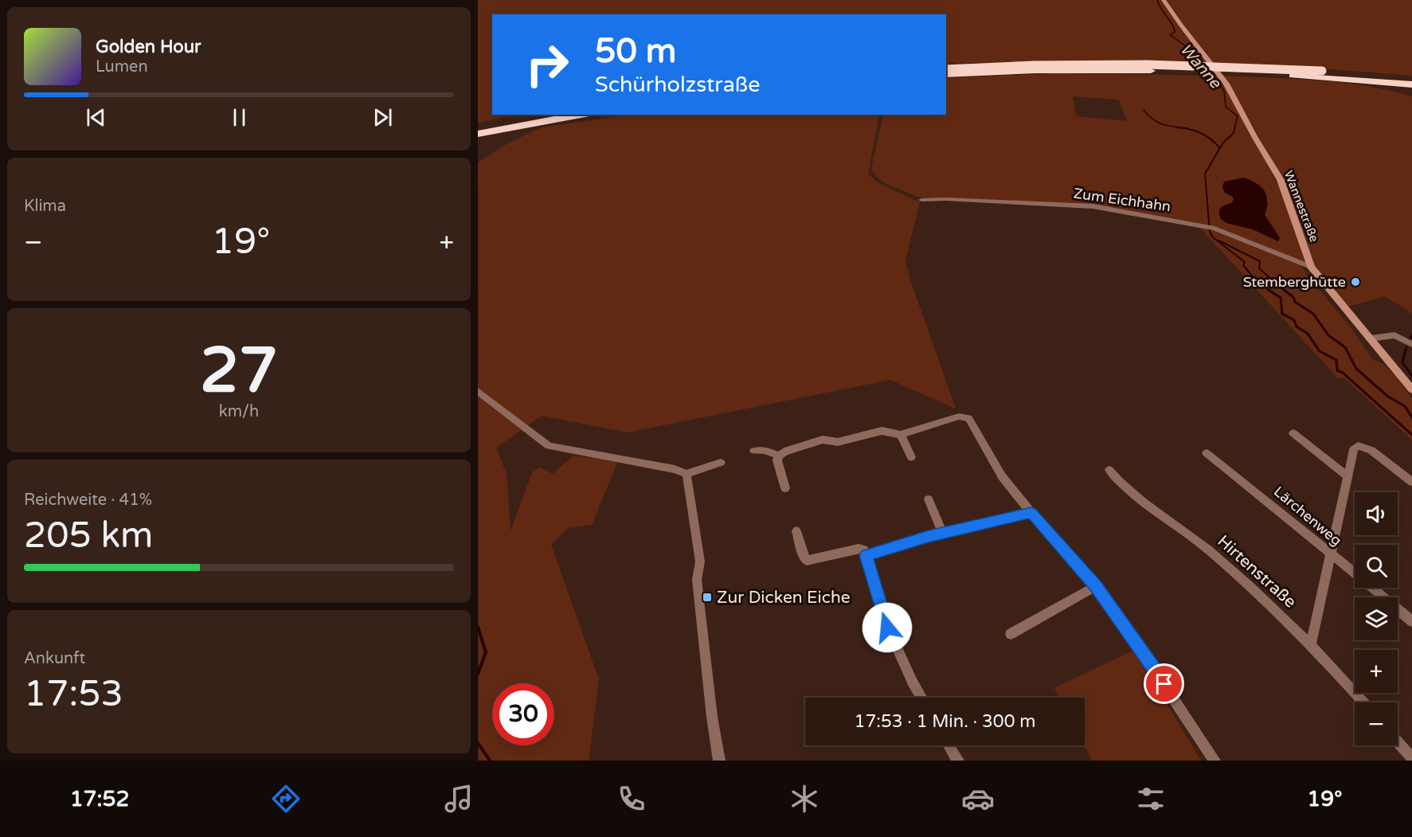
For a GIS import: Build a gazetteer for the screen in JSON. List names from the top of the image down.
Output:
{
  "streets": {
    "street": [
      "Zum Eichhahn",
      "Wannestraße",
      "Lärchenweg",
      "Hirtenstraße"
    ]
  },
  "crossings": [
    ["Zum Eichhahn", "Wannestraße"]
  ],
  "water": ["Wanne"],
  "places": {
    "other": ["Stemberghütte"],
    "transit": ["Zur Dicken Eiche"]
  },
  "page": {
    "turn": ["50 m", "Schürholzstraße"],
    "song": ["Golden Hour", "Lumen"],
    "tile": [
      "Klima",
      ["27", "km/h"],
      ["Reichweite · 41%", "205 km"],
      ["Ankunft", "17:53"]
    ],
    "heat": ["−", "19°", "+"],
    "map_buttons": ["+", "−"],
    "limit": "30",
    "trip": "17:53 · 1 Min. · 300 m",
    "tabs": ["17:52", "19°"]
  }
}
